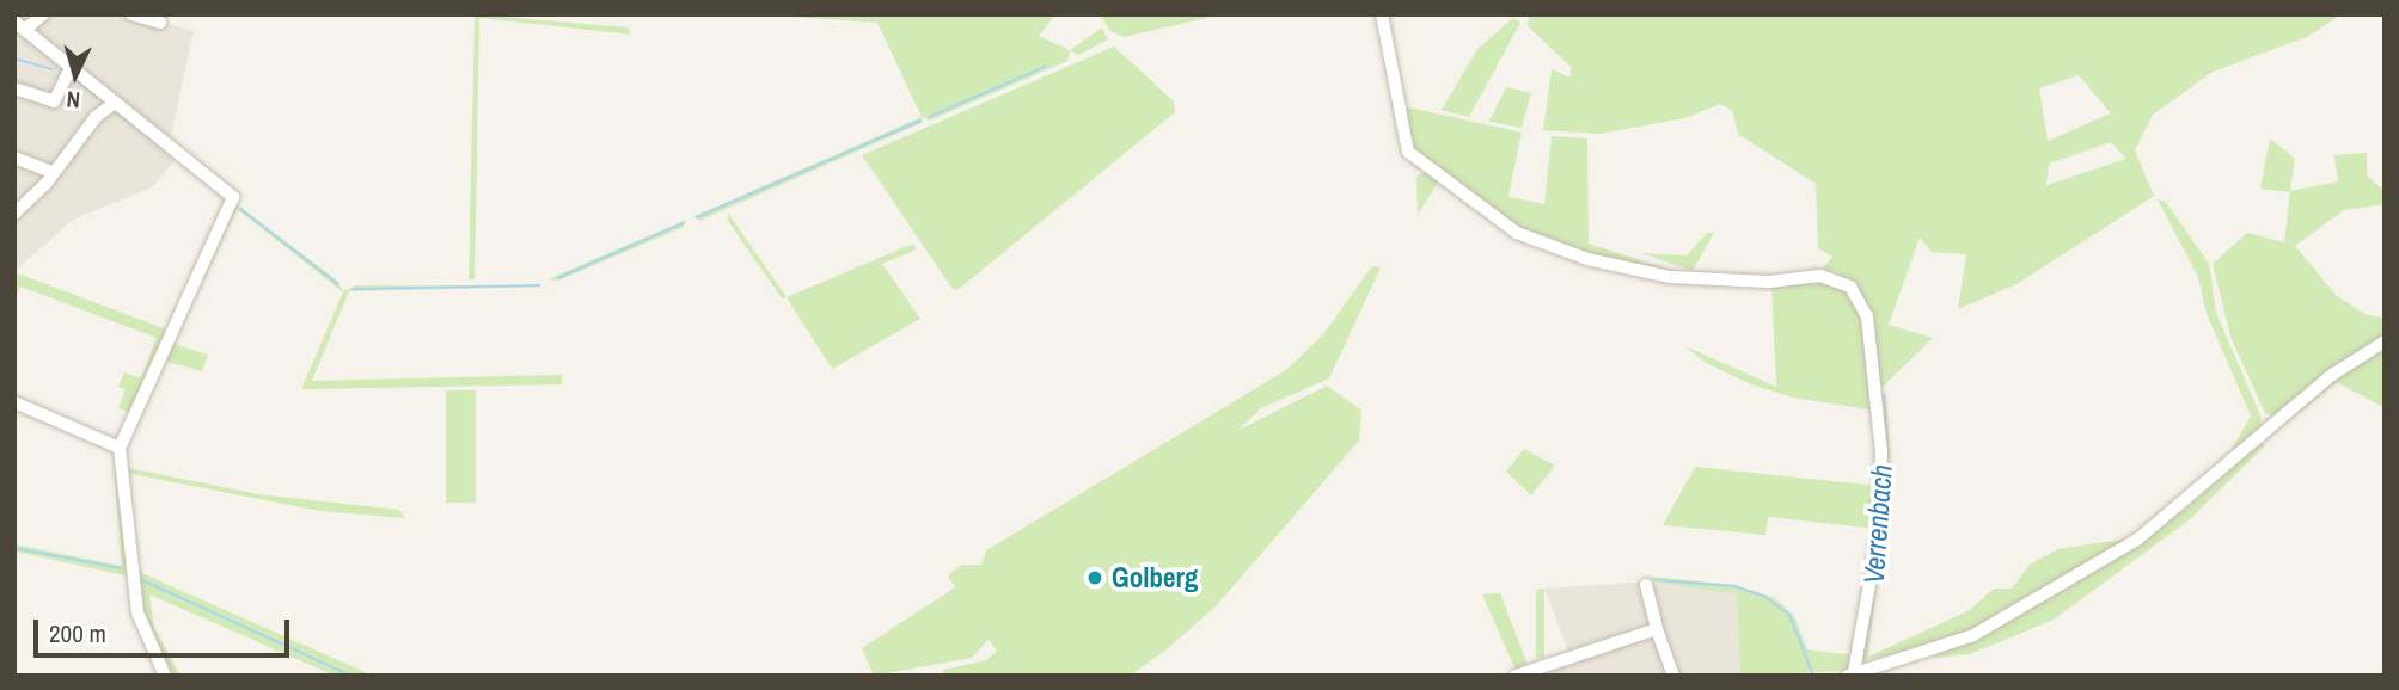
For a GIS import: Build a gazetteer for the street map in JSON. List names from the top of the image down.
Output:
{
  "water": ["Verrenbach"],
  "places": ["Golberg"],
  "scale_bar": "200 m",
  "north": "bottom"
}
